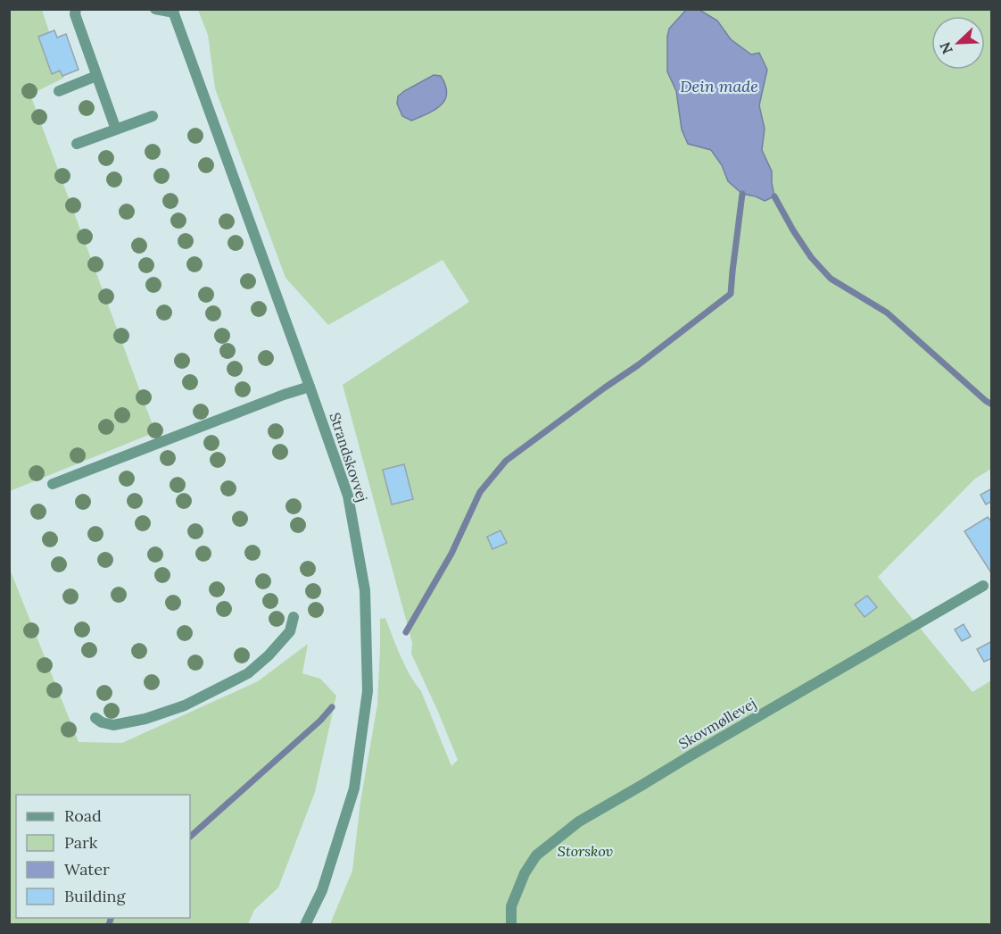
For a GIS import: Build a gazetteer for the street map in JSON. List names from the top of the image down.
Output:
{
  "streets": {
    "street": ["Strandskovvej", "Skovmøllevej"]
  },
  "water": ["Dein made"],
  "parks": ["Storskov"],
  "legend": [
    "Road",
    "Park",
    "Water",
    "Building"
  ],
  "north": "bottom left"
}
